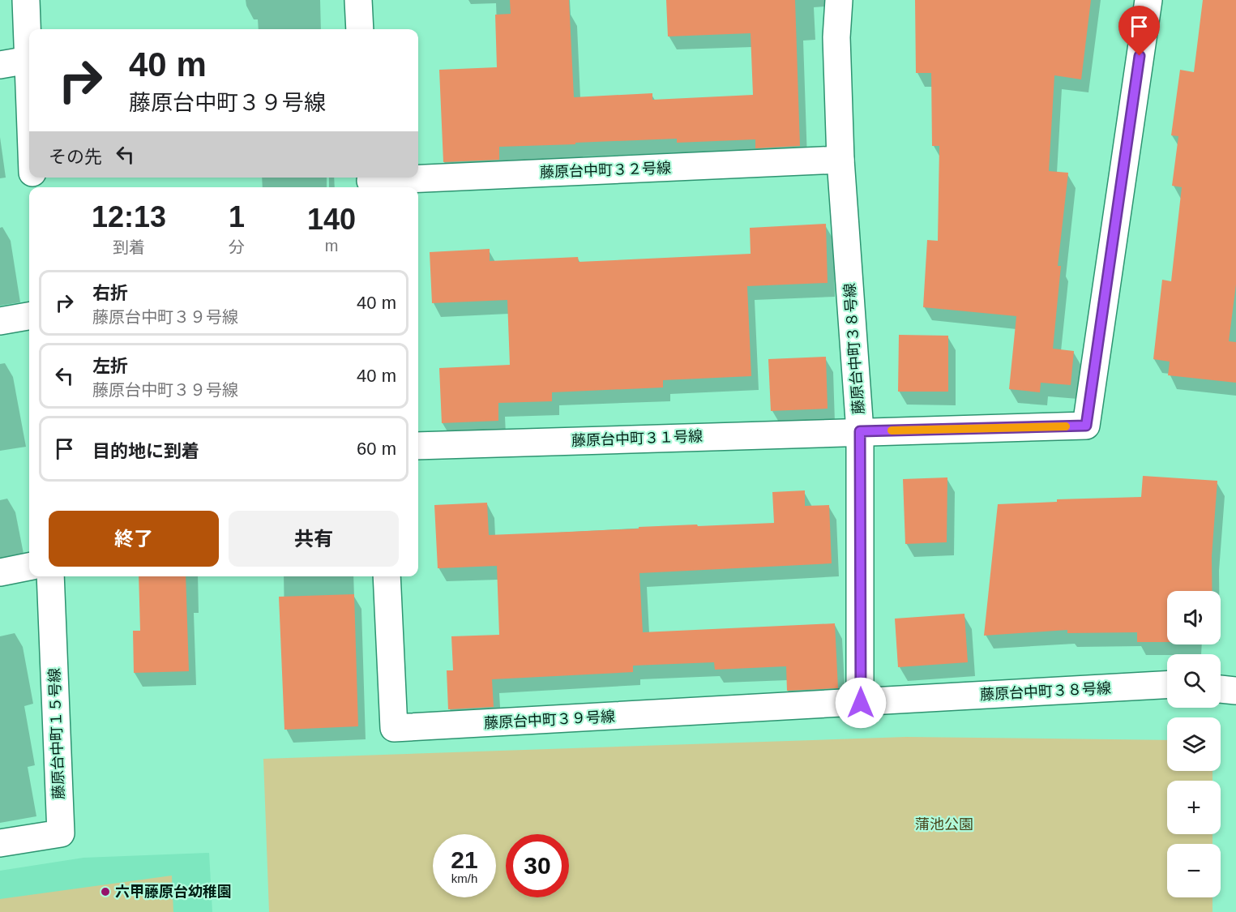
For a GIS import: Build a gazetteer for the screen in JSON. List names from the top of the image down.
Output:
{
  "streets": {
    "street": [
      "藤原台中町３２号線",
      "藤原台中町３８号線",
      "藤原台中町３１号線",
      "藤原台中町３９号線",
      "藤原台中町１５号線"
    ]
  },
  "crossings": [
    ["藤原台中町３２号線", "藤原台中町３８号線"],
    ["藤原台中町３８号線", "藤原台中町３１号線"],
    ["藤原台中町３８号線", "藤原台中町３９号線"]
  ],
  "parks": ["蒲池公園"],
  "places": ["六甲藤原台幼稚園"],
  "page": {
    "turn": ["40 m", "藤原台中町３９号線"],
    "then": "その先",
    "eta": [
      "12:13",
      "到着",
      "1",
      "分",
      "140",
      "m"
    ],
    "list": [
      {
        "name": "右折",
        "note": "藤原台中町３９号線",
        "value": "40 m"
      },
      {
        "name": "左折",
        "note": "藤原台中町３９号線",
        "value": "40 m"
      },
      {
        "name": "目的地に到着",
        "value": "60 m"
      }
    ],
    "buttons": ["終了", "共有"],
    "map_buttons": ["+", "−"],
    "speed": "21 km/h",
    "limit": "30"
  }
}
